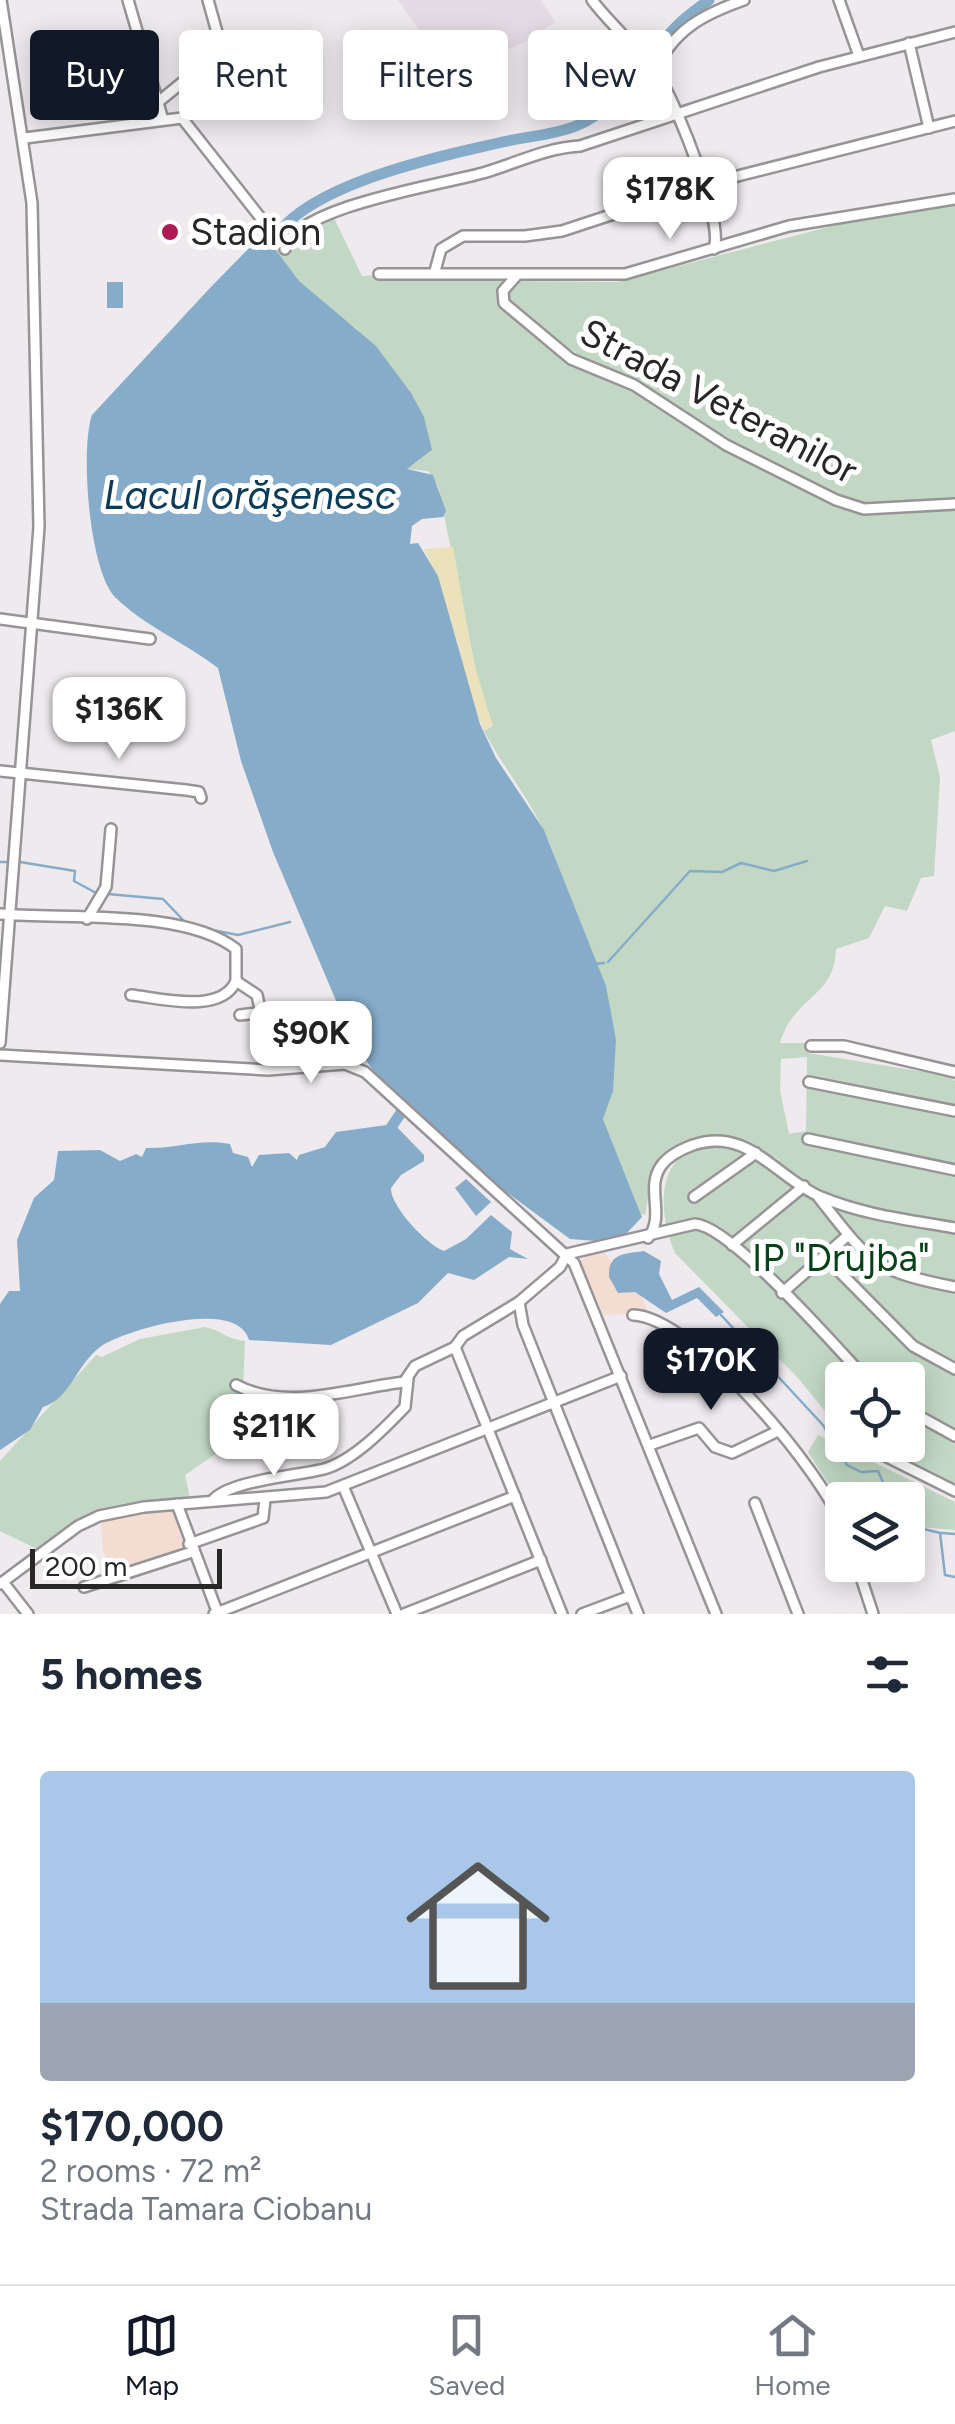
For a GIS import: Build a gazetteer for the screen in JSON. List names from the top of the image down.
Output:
{
  "streets": {
    "street": ["Strada Veteranilor"]
  },
  "water": ["Lacul orăşenesc"],
  "parks": ["IP \"Drujba\""],
  "places": ["Stadion"],
  "scale_bar": "200 m",
  "page": {
    "chip": [
      "Buy",
      "Rent",
      "Filters",
      "New"
    ],
    "price": [
      "$178K",
      "$136K",
      "$90K",
      "$170K",
      "$211K"
    ],
    "scale": "200 m",
    "heading": "5 homes",
    "list": [
      {
        "name": "$170,000",
        "note": "2 rooms · 72 m² · Strada Tamara Ciobanu"
      }
    ],
    "tabs": ["Map", "Saved", "Home"]
  }
}
